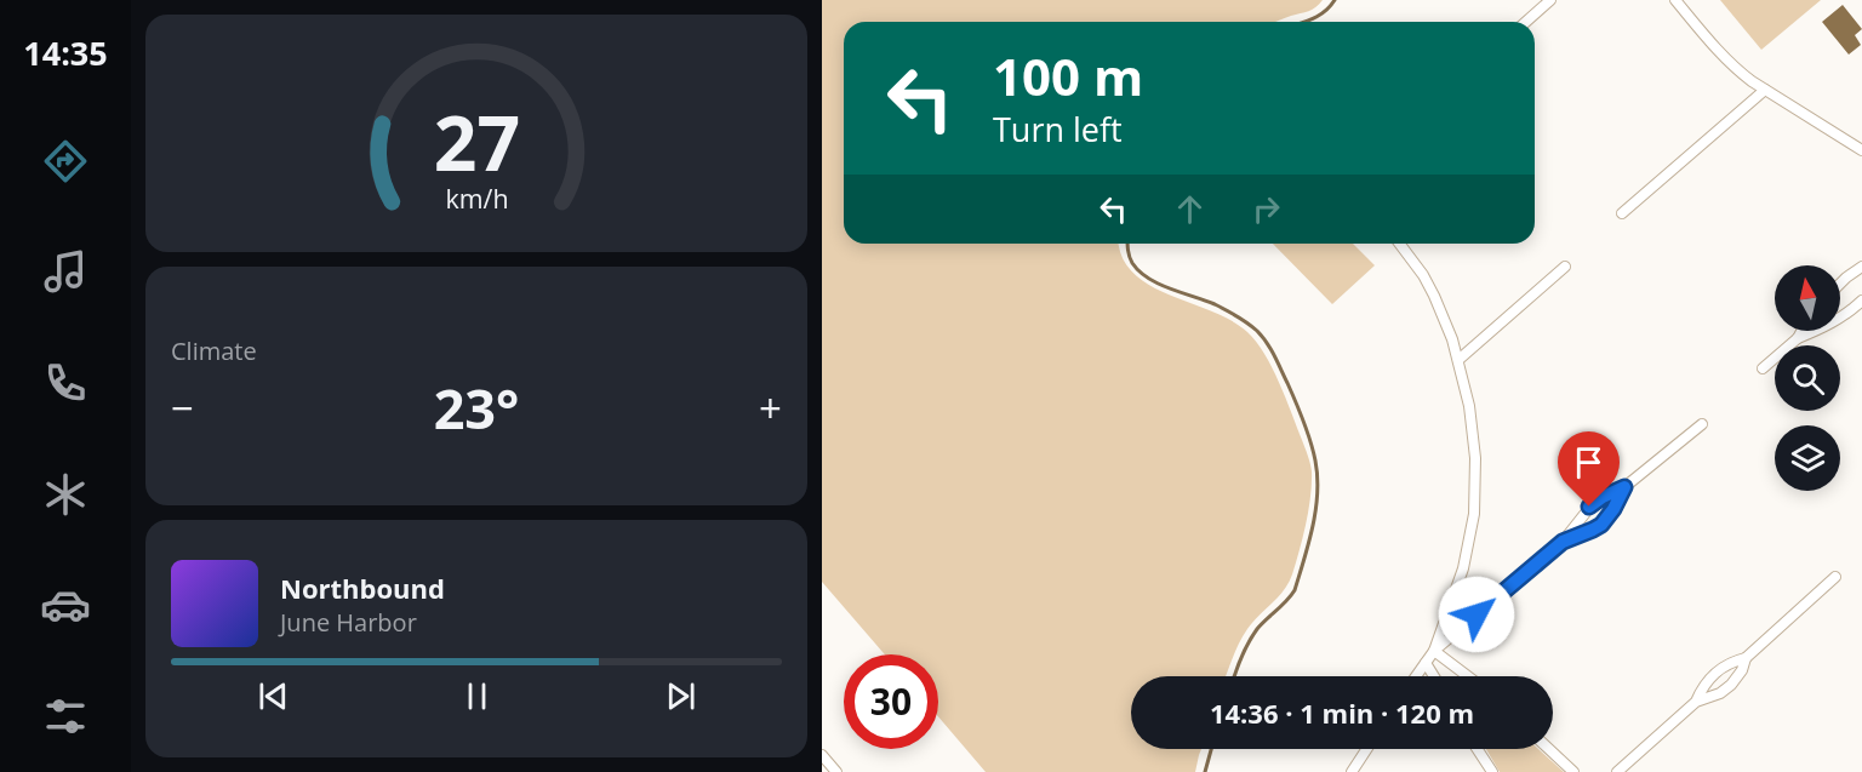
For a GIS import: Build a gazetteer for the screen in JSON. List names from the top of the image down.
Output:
{
  "north": "top",
  "page": {
    "tabs": "14:35",
    "turn": ["100 m", "Turn left"],
    "tile": "Climate",
    "heat": ["−", "23°", "+"],
    "song": ["Northbound", "June Harbor"],
    "limit": "30",
    "trip": "14:36 · 1 min · 120 m",
    "gauge": ["27", "km/h"]
  }
}
